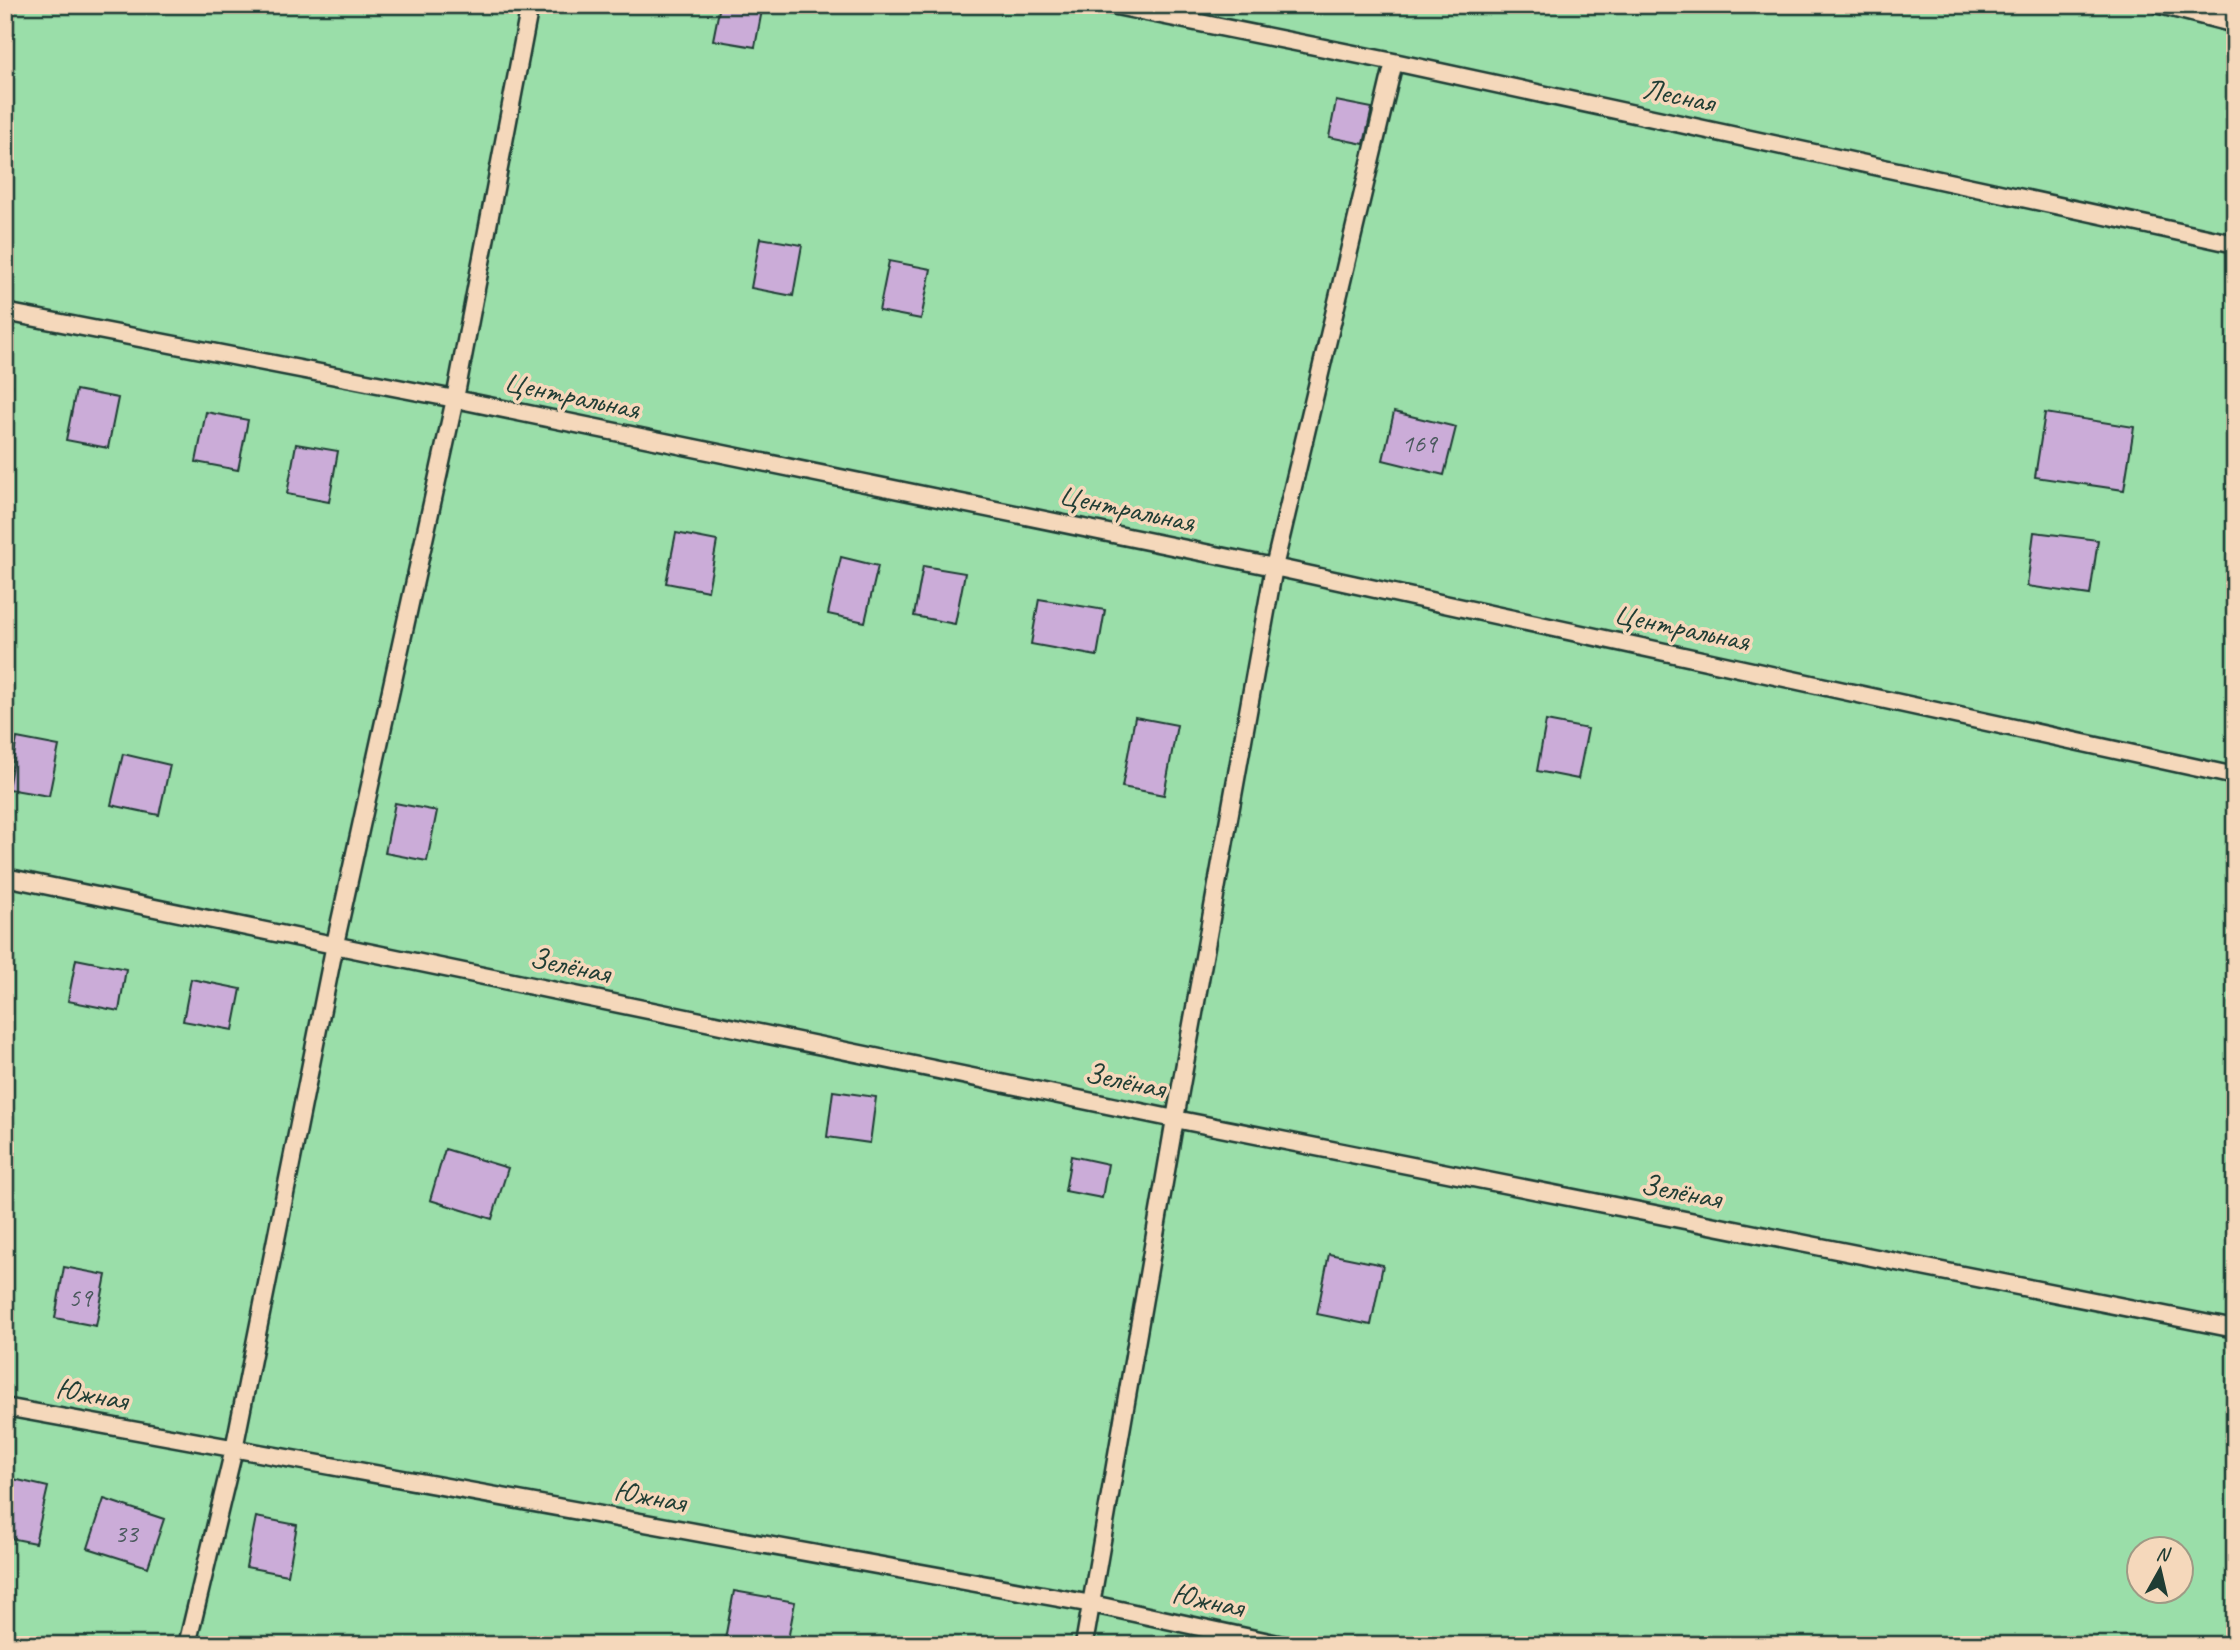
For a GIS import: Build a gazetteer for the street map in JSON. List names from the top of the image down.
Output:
{
  "streets": {
    "lane": [
      "Лесная",
      "Центральная",
      "Зелёная",
      "Южная"
    ]
  },
  "house_numbers": ["169", "59", "33"],
  "north": "top"
}
